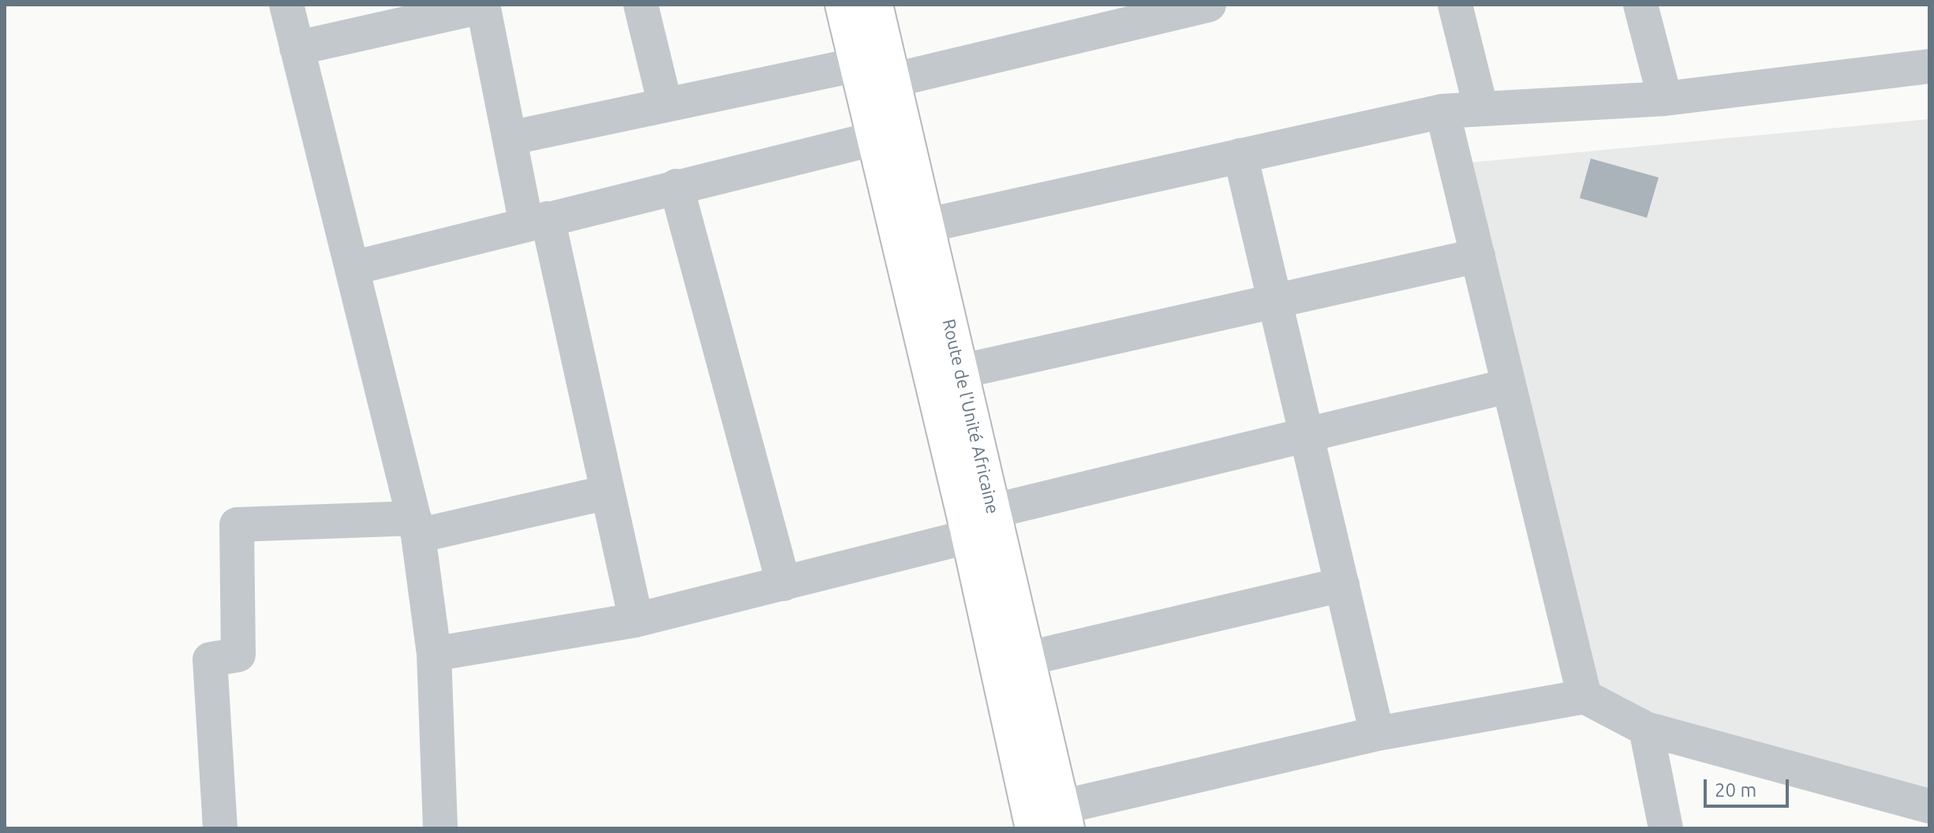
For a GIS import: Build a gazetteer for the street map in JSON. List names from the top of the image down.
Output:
{
  "streets": {
    "main road": ["Route de l'Unité Africaine"]
  },
  "scale_bar": "20 m"
}
